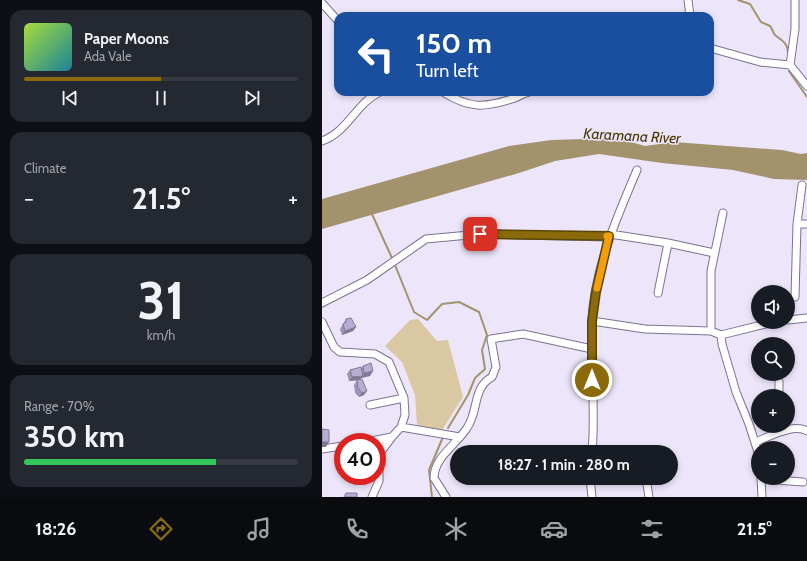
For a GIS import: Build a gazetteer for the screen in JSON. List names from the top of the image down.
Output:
{
  "water": ["Karamana River"],
  "page": {
    "turn": ["150 m", "Turn left"],
    "song": ["Paper Moons", "Ada Vale"],
    "tile": [
      "Climate",
      ["31", "km/h"],
      ["Range · 70%", "350 km"]
    ],
    "heat": ["−", "21.5°", "+"],
    "map_buttons": ["+", "−"],
    "limit": "40",
    "trip": "18:27 · 1 min · 280 m",
    "tabs": ["18:26", "21.5°"]
  }
}
